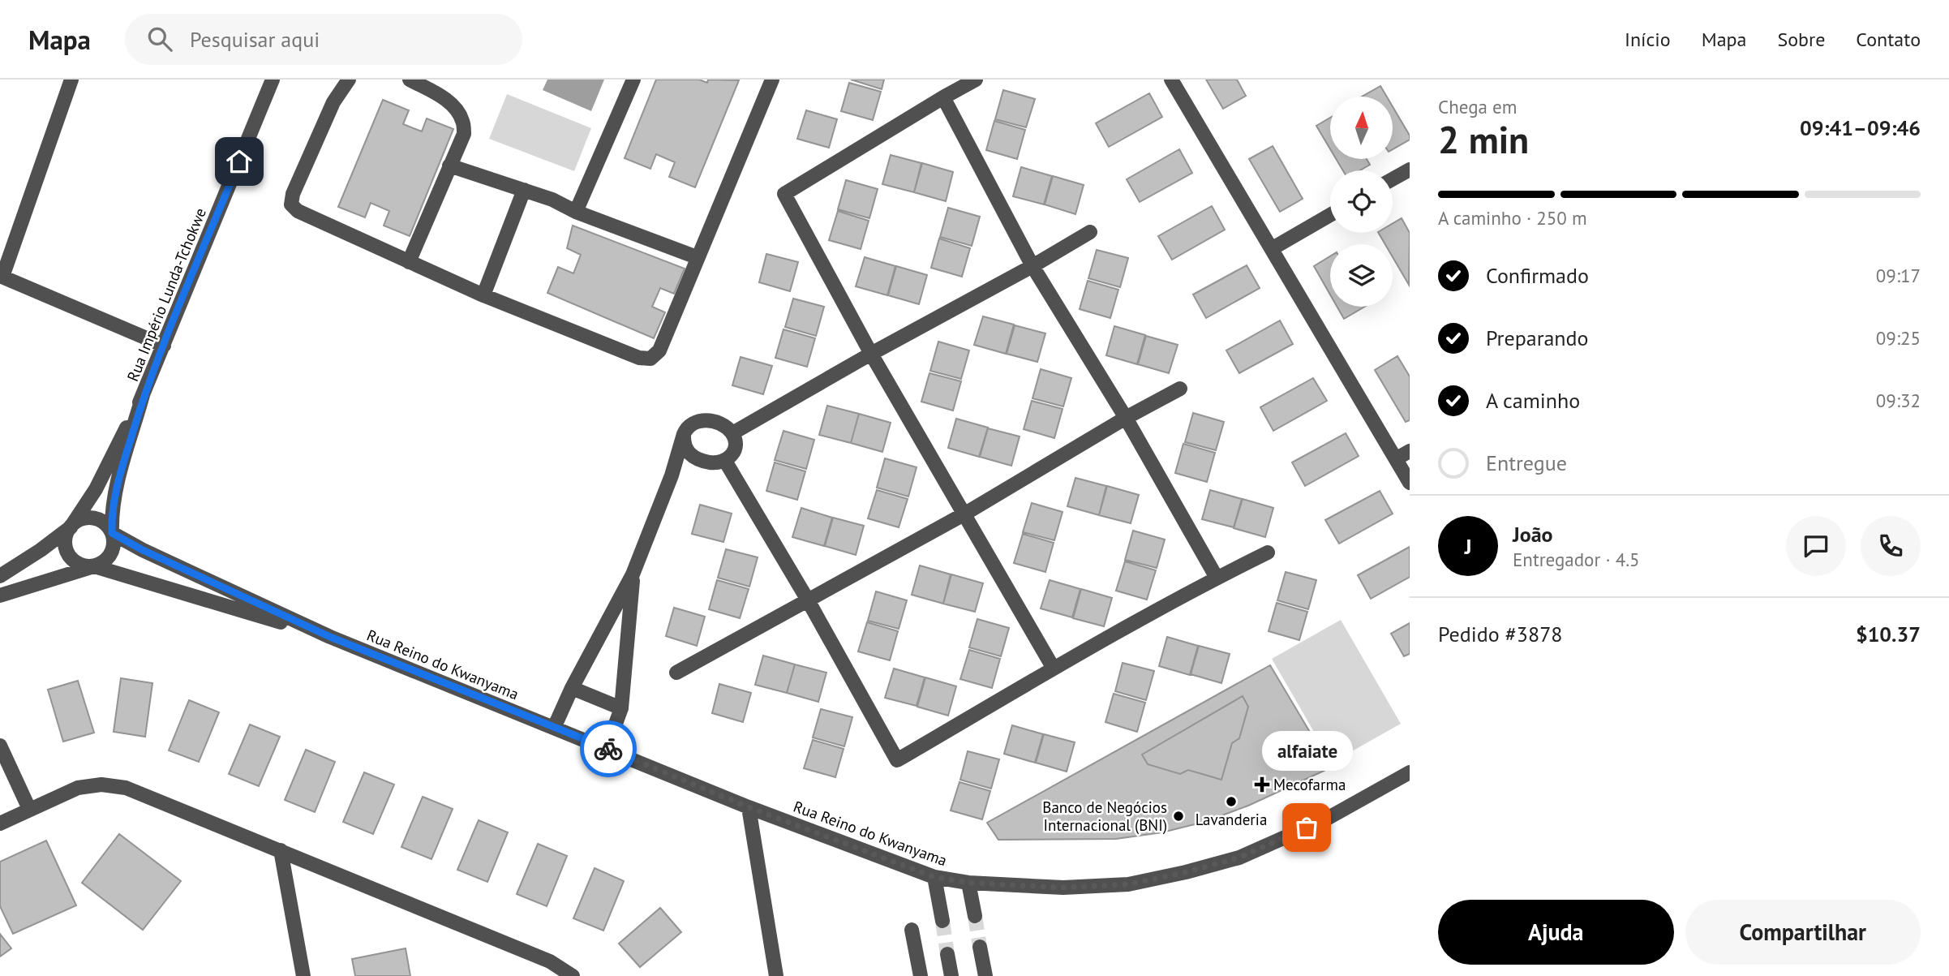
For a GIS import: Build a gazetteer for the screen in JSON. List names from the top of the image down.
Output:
{
  "streets": {
    "street": ["Rua Império Lunda-Tchokwe", "Rua Reino do Kwanyama"]
  },
  "crossings": [
    ["Rua Império Lunda-Tchokwe", "Rua Reino do Kwanyama"]
  ],
  "places": {
    "health": ["Mecofarma"],
    "other": ["Lavanderia", "Banco de Negócios Internacional (BNI)", "alfaiate"]
  },
  "north": "top",
  "page": {
    "header": "Mapa",
    "search": "Pesquisar aqui",
    "nav": [
      "Início",
      "Mapa",
      "Sobre",
      "Contato"
    ],
    "heading": ["2 min", "Chega em", "09:41–09:46"],
    "panel": [
      "João",
      "Entregador · 4.5",
      "Pedido #3878",
      "$10.37"
    ],
    "bar": "A caminho · 250 m",
    "list": [
      ["Confirmado", "09:17"],
      ["Preparando", "09:25"],
      ["A caminho", "09:32"],
      "Entregue"
    ],
    "round": "J",
    "bubble": "alfaiate",
    "buttons": ["Ajuda", "Compartilhar"]
  }
}
